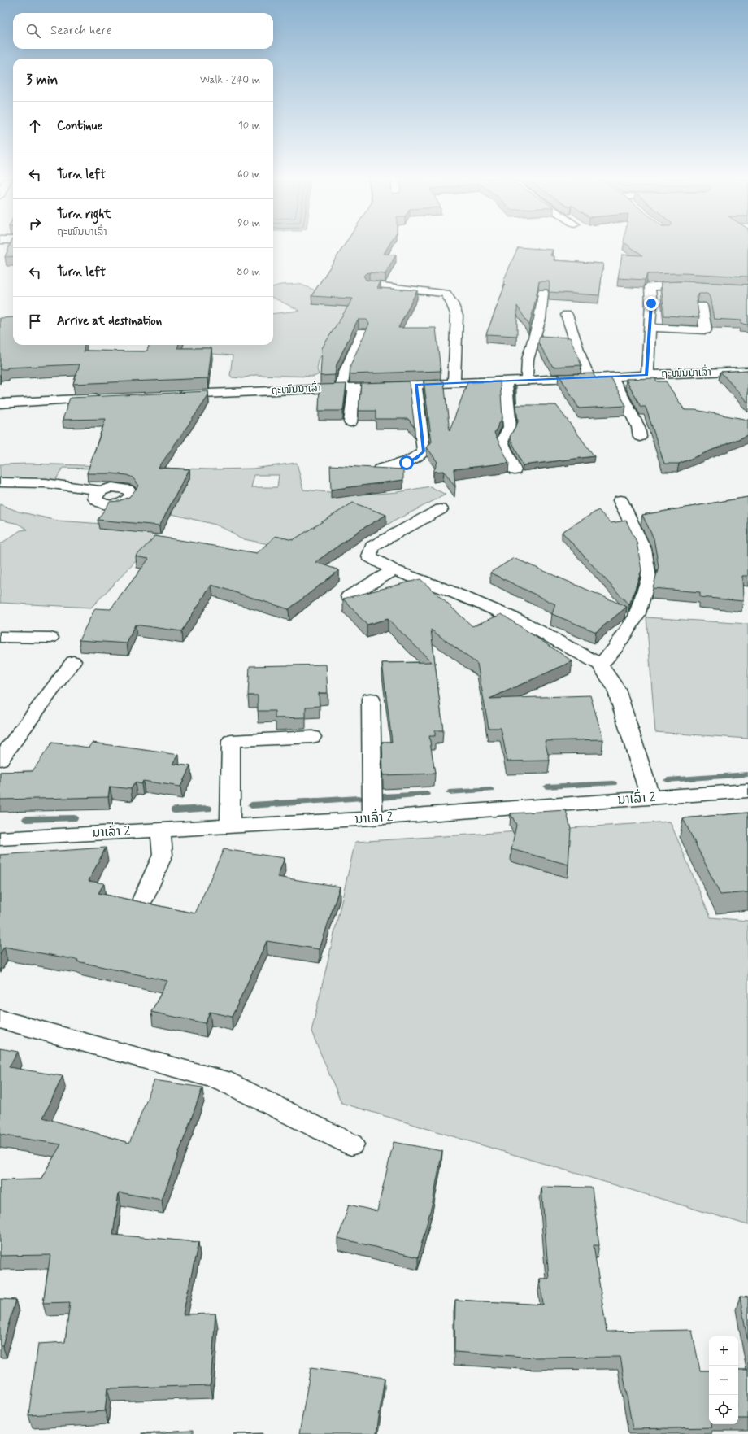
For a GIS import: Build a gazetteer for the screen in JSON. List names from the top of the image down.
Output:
{
  "streets": {
    "street": ["ຖະໜົນນາເລົ່າ", "ນາເລົ່າ 2"]
  },
  "page": {
    "search": "Search here",
    "heading": ["3 min", "Walk · 240 m"],
    "list": [
      ["Continue", "10 m"],
      ["Turn left", "60 m"],
      ["Turn right", "ຖະໜົນນາເລົ່າ", "90 m"],
      ["Turn left", "80 m"],
      "Arrive at destination"
    ],
    "map_buttons": ["+", "−"]
  }
}
